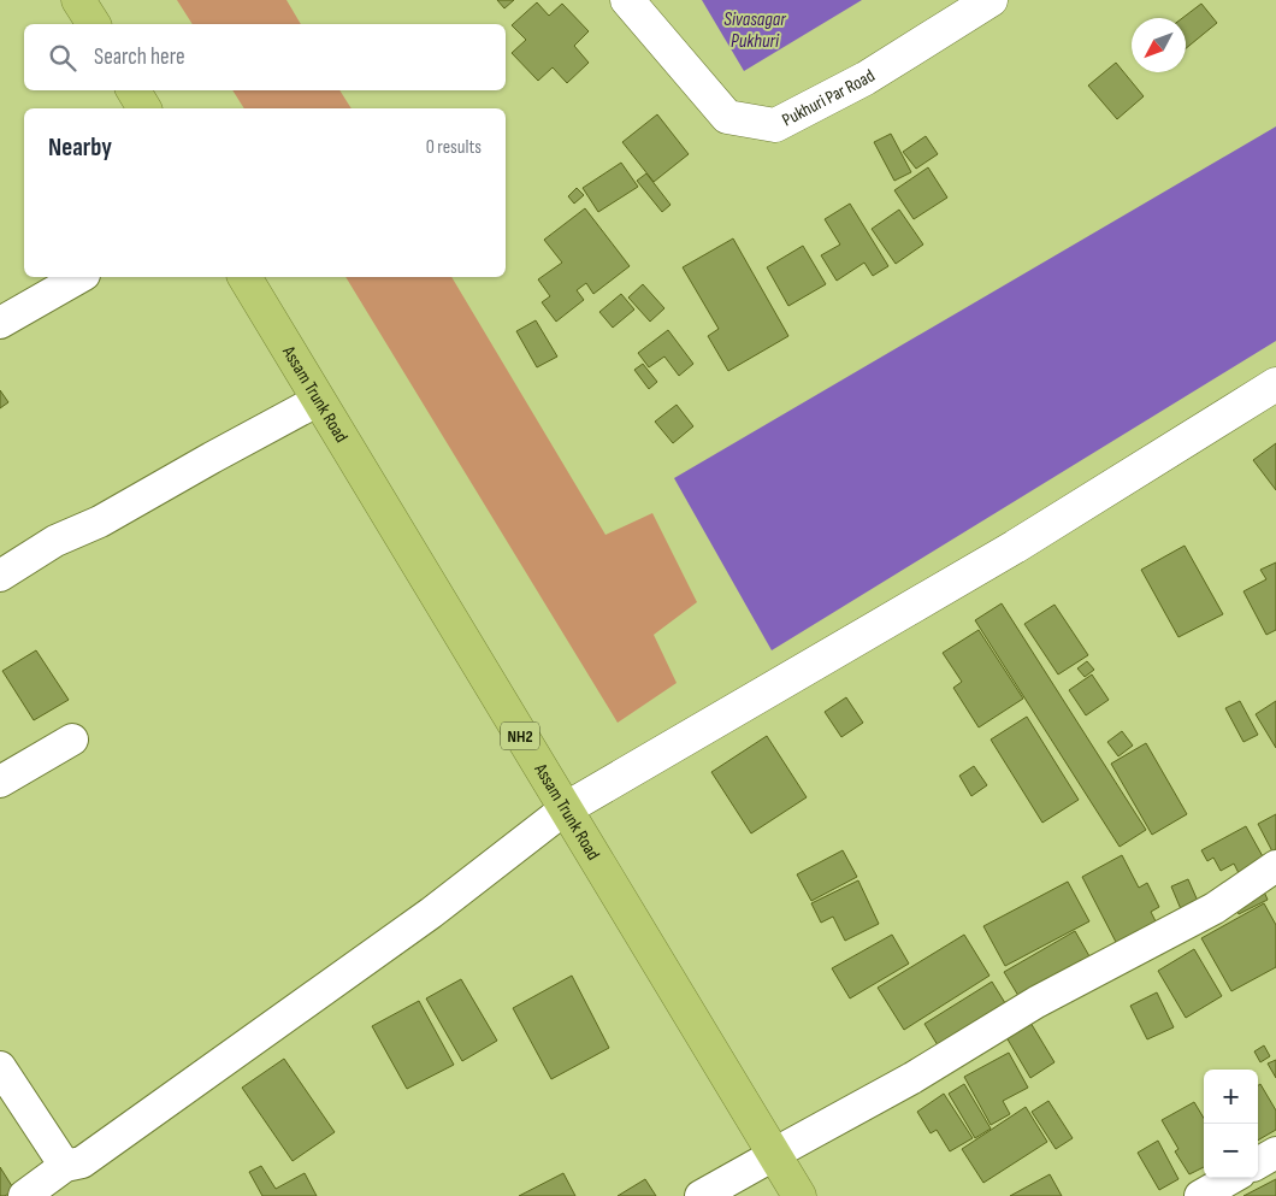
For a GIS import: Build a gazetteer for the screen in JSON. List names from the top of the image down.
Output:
{
  "streets": {
    "highway": ["Assam Trunk Road", "NH2"],
    "street": ["Pukhuri Par Road"]
  },
  "water": ["Sivasagar Pukhuri"],
  "north": "bottom left",
  "page": {
    "search": "Search here",
    "heading": ["Nearby", "0 results"],
    "map_buttons": ["+", "−"]
  }
}
